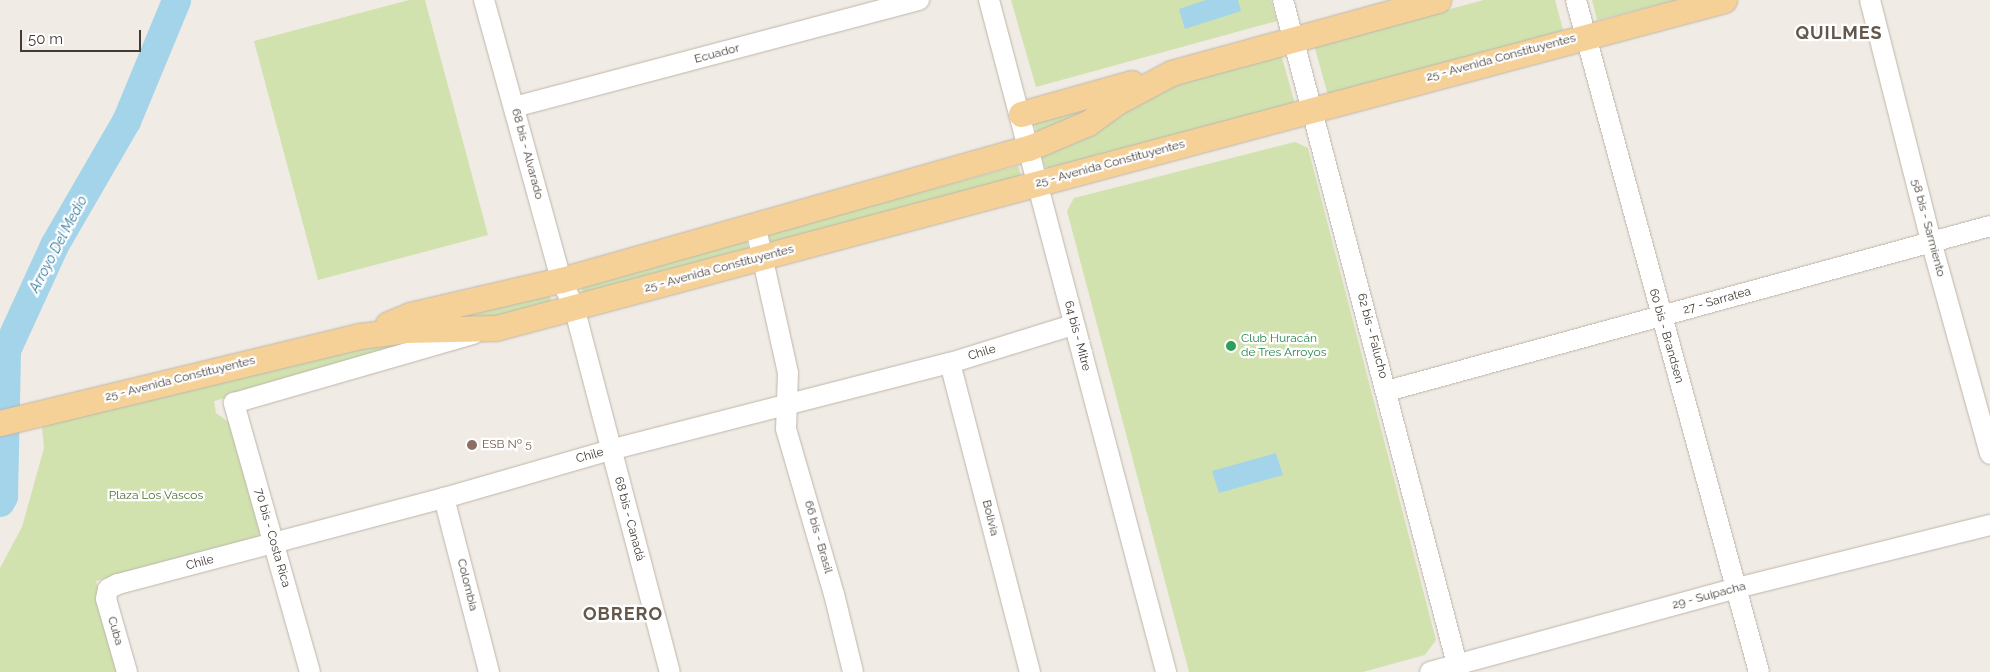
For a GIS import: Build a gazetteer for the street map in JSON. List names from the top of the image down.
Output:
{
  "streets": {
    "main road": ["25 - Avenida Constituyentes"],
    "street": [
      "Ecuador",
      "68 bis - Alvarado",
      "58 bis - Sarmiento",
      "27 - Sarratea",
      "64 bis - Mitre",
      "62 bis - Falucho",
      "60 bis - Brandsen",
      "Chile",
      "Bolivia",
      "68 bis - Canadá",
      "66 bis - Brasil",
      "70 bis - Costa Rica",
      "Colombia",
      "29 - Suipacha",
      "Cuba"
    ]
  },
  "crossings": [
    ["Ecuador", "68 bis - Alvarado"],
    ["25 - Avenida Constituyentes", "68 bis - Alvarado"],
    ["25 - Avenida Constituyentes", "64 bis - Mitre"],
    ["25 - Avenida Constituyentes", "62 bis - Falucho"],
    ["25 - Avenida Constituyentes", "60 bis - Brandsen"],
    ["25 - Avenida Constituyentes", "68 bis - Canadá"],
    ["25 - Avenida Constituyentes", "66 bis - Brasil"],
    ["25 - Avenida Constituyentes", "70 bis - Costa Rica"],
    ["68 bis - Alvarado", "68 bis - Canadá"],
    ["58 bis - Sarmiento", "27 - Sarratea"],
    ["27 - Sarratea", "62 bis - Falucho"],
    ["27 - Sarratea", "60 bis - Brandsen"],
    ["64 bis - Mitre", "Chile"],
    ["62 bis - Falucho", "29 - Suipacha"],
    ["60 bis - Brandsen", "29 - Suipacha"],
    ["Chile", "Bolivia"],
    ["Chile", "68 bis - Canadá"],
    ["Chile", "66 bis - Brasil"],
    ["Chile", "70 bis - Costa Rica"],
    ["Chile", "Colombia"],
    ["Chile", "Cuba"]
  ],
  "districts": ["QUILMES", "OBRERO"],
  "water": ["Arroyo Del Medio"],
  "parks": ["Plaza Los Vascos"],
  "places": ["Club Huracán de Tres Arroyos", "ESB Nº 5"],
  "scale_bar": "50 m"
}
